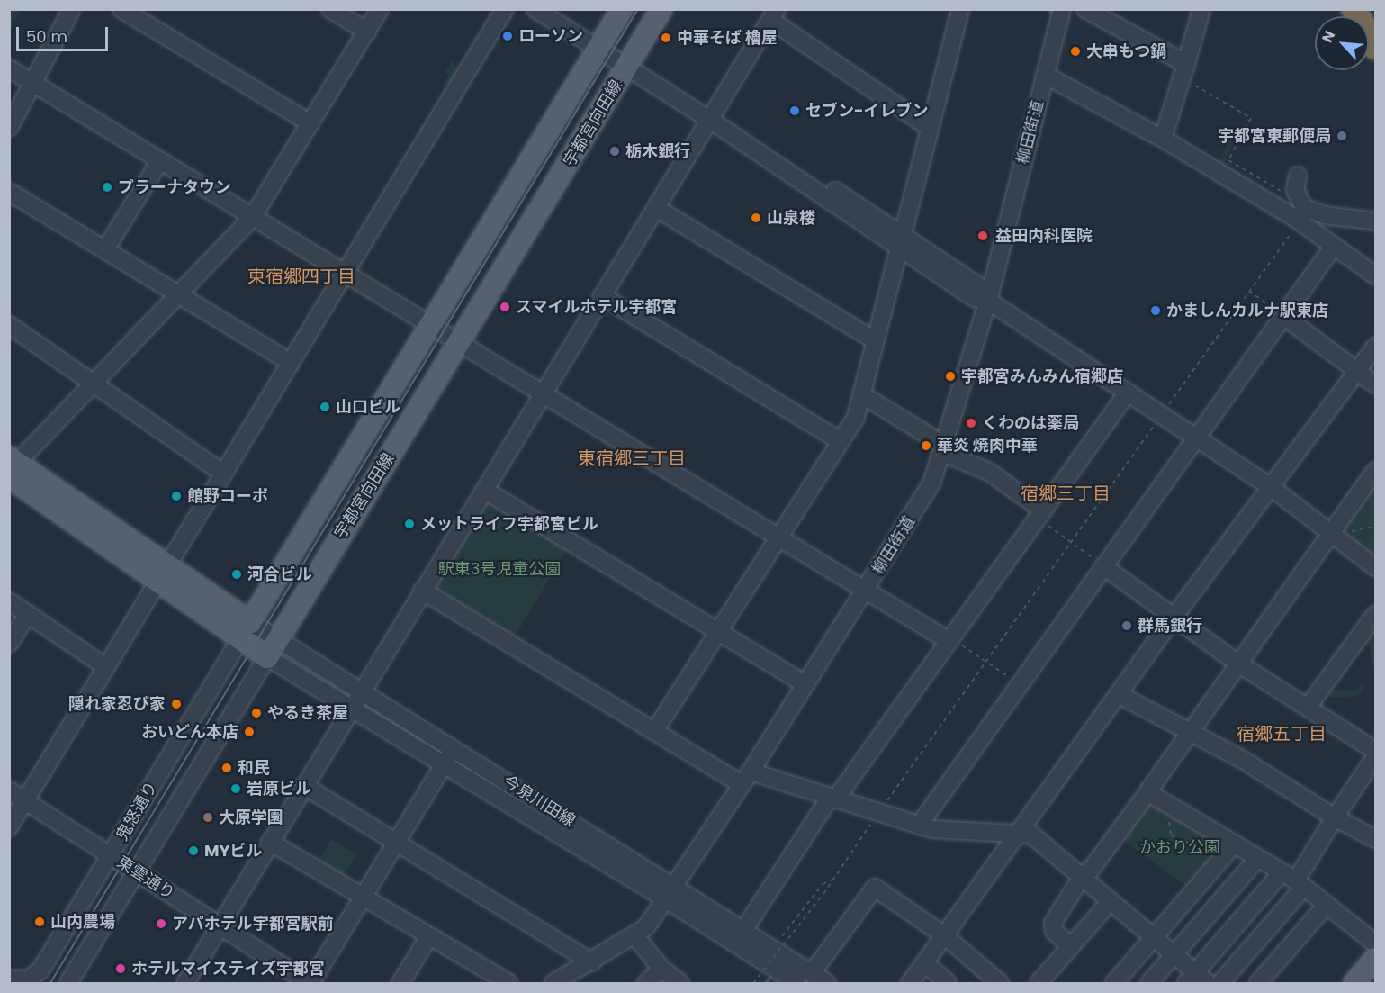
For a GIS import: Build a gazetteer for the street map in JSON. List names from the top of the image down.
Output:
{
  "streets": {
    "main road": ["宇都宮向田線"],
    "street": [
      "柳田街道",
      "今泉川田線",
      "鬼怒通り",
      "東雲通り"
    ]
  },
  "crossings": [
    ["宇都宮向田線", "今泉川田線"],
    ["宇都宮向田線", "鬼怒通り"],
    ["柳田街道", "今泉川田線"],
    ["今泉川田線", "鬼怒通り"],
    ["鬼怒通り", "東雲通り"]
  ],
  "districts": [
    "東宿郷四丁目",
    "東宿郷三丁目",
    "宿郷三丁目",
    "宿郷五丁目"
  ],
  "parks": ["駅東3号児童公園", "かおり公園"],
  "places": [
    "ローソン",
    "中華そば 櫓屋",
    "大串もつ鍋",
    "セブン-イレブン",
    "宇都宮東郵便局",
    "栃木銀行",
    "プラーナタウン",
    "山泉楼",
    "益田内科医院",
    "スマイルホテル宇都宮",
    "かましんカルナ駅東店",
    "宇都宮みんみん宿郷店",
    "山口ビル",
    "くわのは薬局",
    "華炎 焼肉中華",
    "館野コーポ",
    "メットライフ宇都宮ビル",
    "河合ビル",
    "群馬銀行",
    "隠れ家忍び家",
    "やるき茶屋",
    "おいどん本店",
    "和民",
    "岩原ビル",
    "大原学園",
    "MYビル",
    "山内農場",
    "アパホテル宇都宮駅前",
    "ホテルマイステイズ宇都宮"
  ],
  "scale_bar": "50 m",
  "north": "top left"
}
